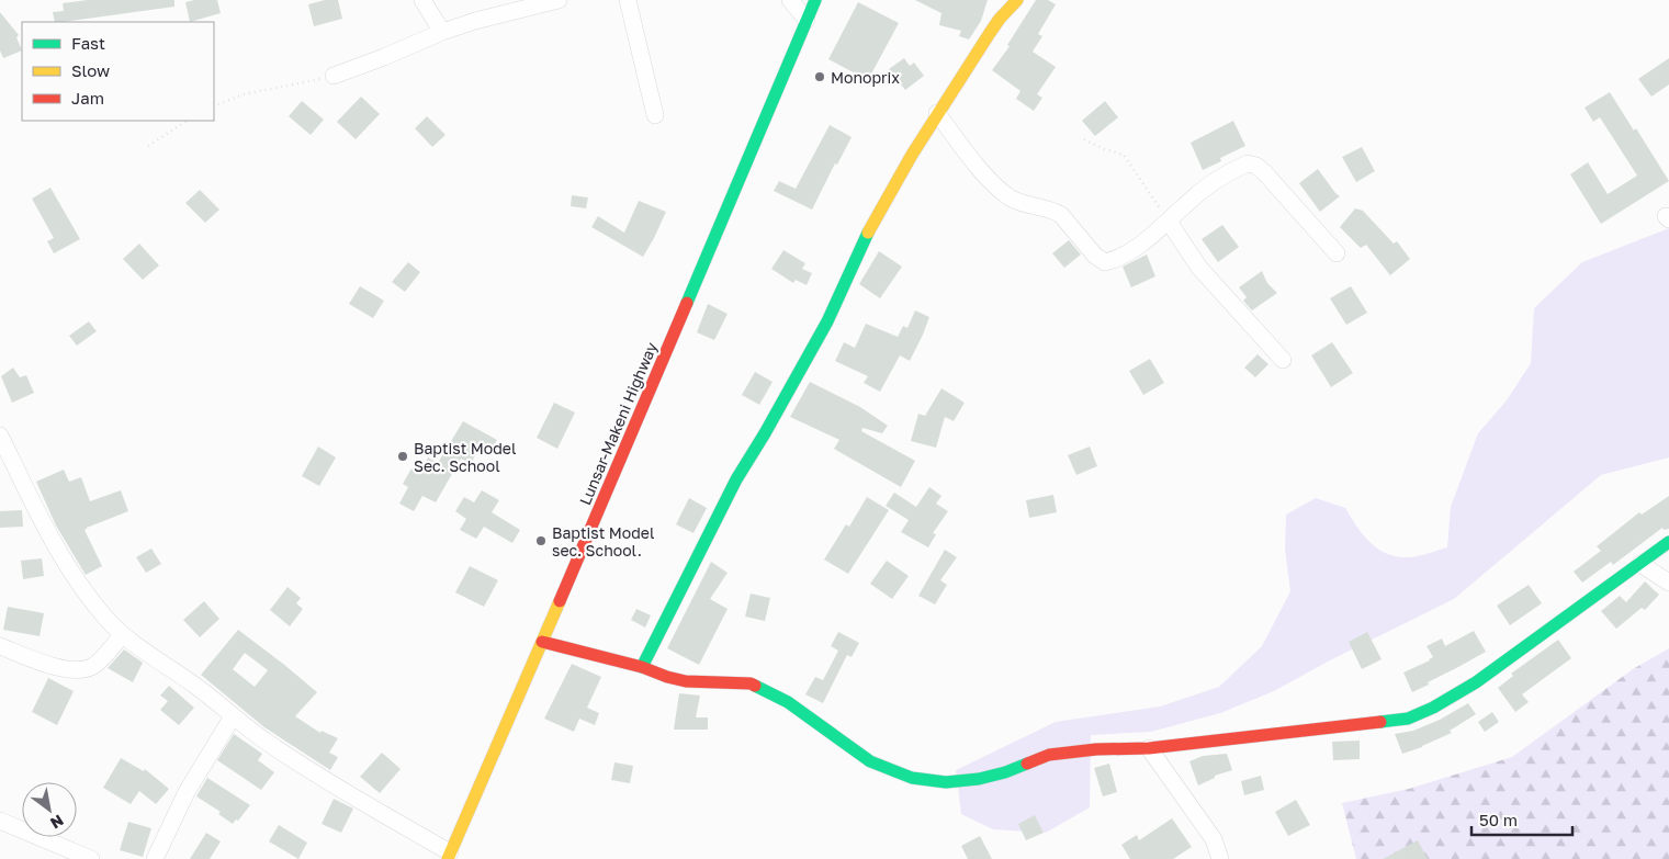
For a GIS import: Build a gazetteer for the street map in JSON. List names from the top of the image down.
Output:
{
  "streets": {
    "street": ["Lunsar-Makeni Highway"]
  },
  "places": ["Monoprix", "Baptist Model Sec. School", "Baptist Model sec. School."],
  "legend": ["Fast", "Slow", "Jam"],
  "scale_bar": "50 m",
  "north": "bottom right"
}
